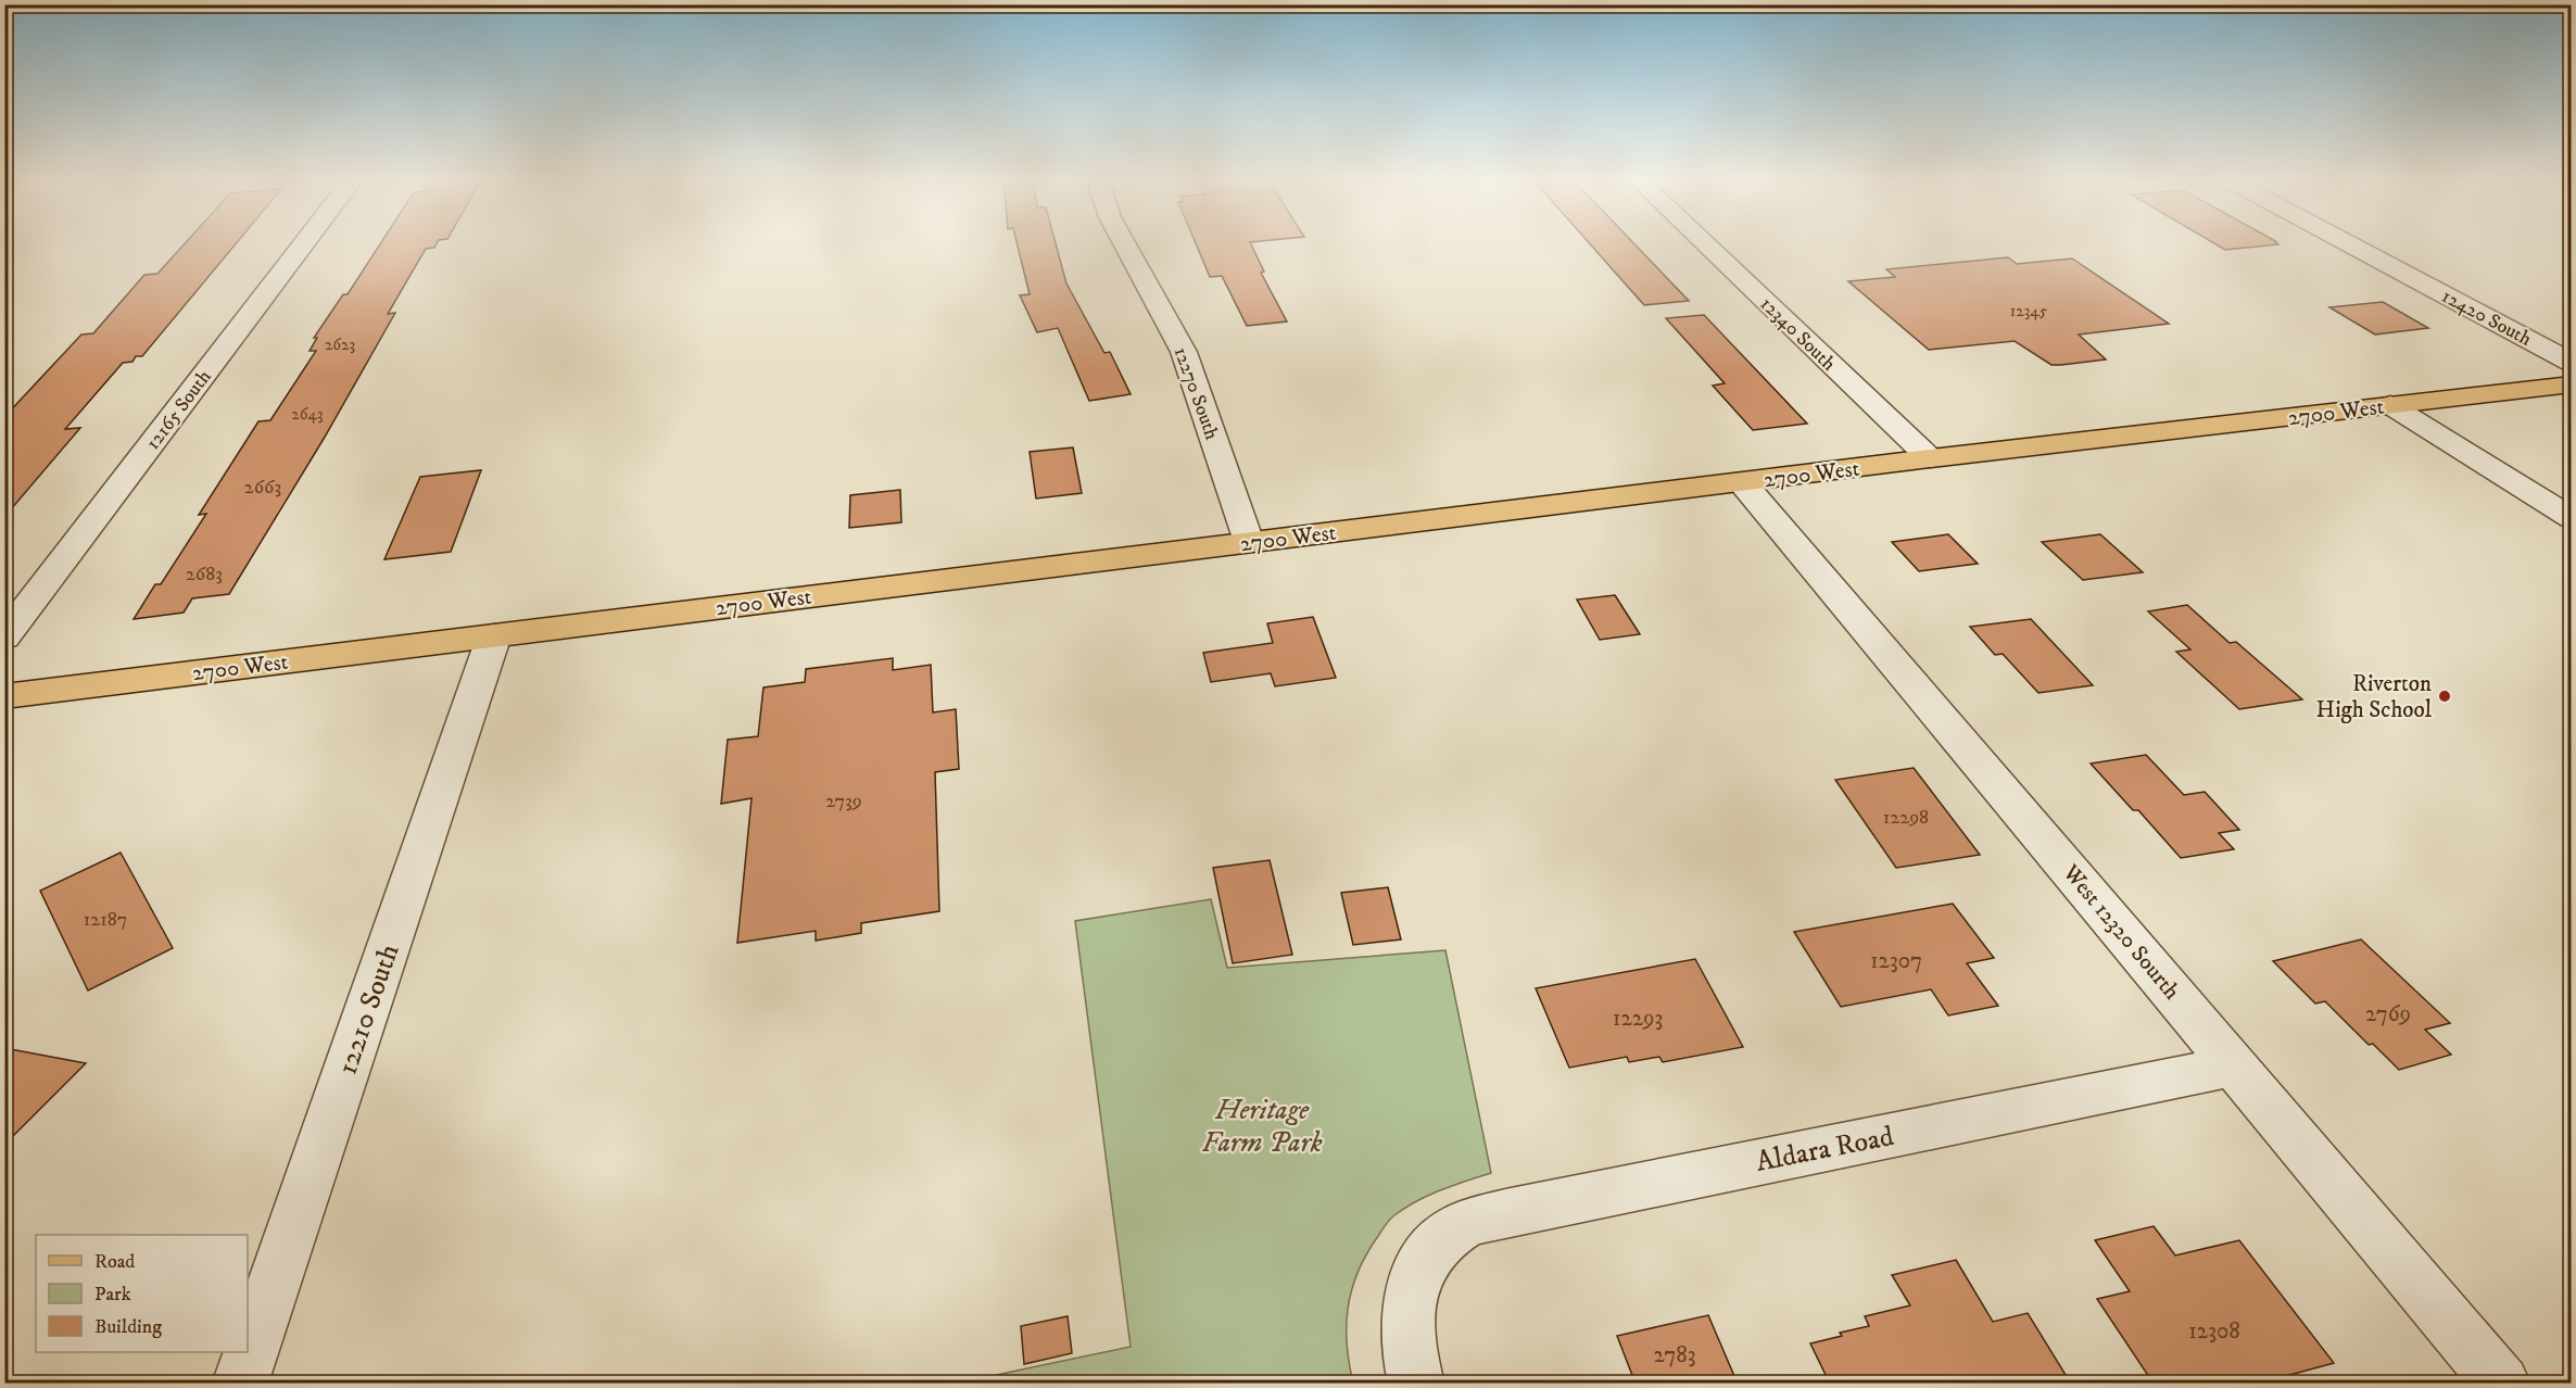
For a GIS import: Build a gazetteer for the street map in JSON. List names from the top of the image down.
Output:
{
  "streets": {
    "main road": ["2700 West"],
    "street": [
      "12420 South",
      "12340 South",
      "12270 South",
      "12165 South",
      "West 12320 Sourth",
      "12210 South",
      "Aldara Road"
    ]
  },
  "crossings": [
    ["12340 South", "2700 West"],
    ["12270 South", "2700 West"],
    ["2700 West", "West 12320 Sourth"],
    ["2700 West", "12210 South"],
    ["West 12320 Sourth", "Aldara Road"]
  ],
  "parks": ["Heritage Farm Park"],
  "places": ["Riverton High School"],
  "house_numbers": [
    "12345",
    "2623",
    "2643",
    "2663",
    "2683",
    "2739",
    "12298",
    "12187",
    "12307",
    "2769",
    "12293",
    "12308",
    "2783"
  ],
  "legend": ["Road", "Park", "Building"]
}
